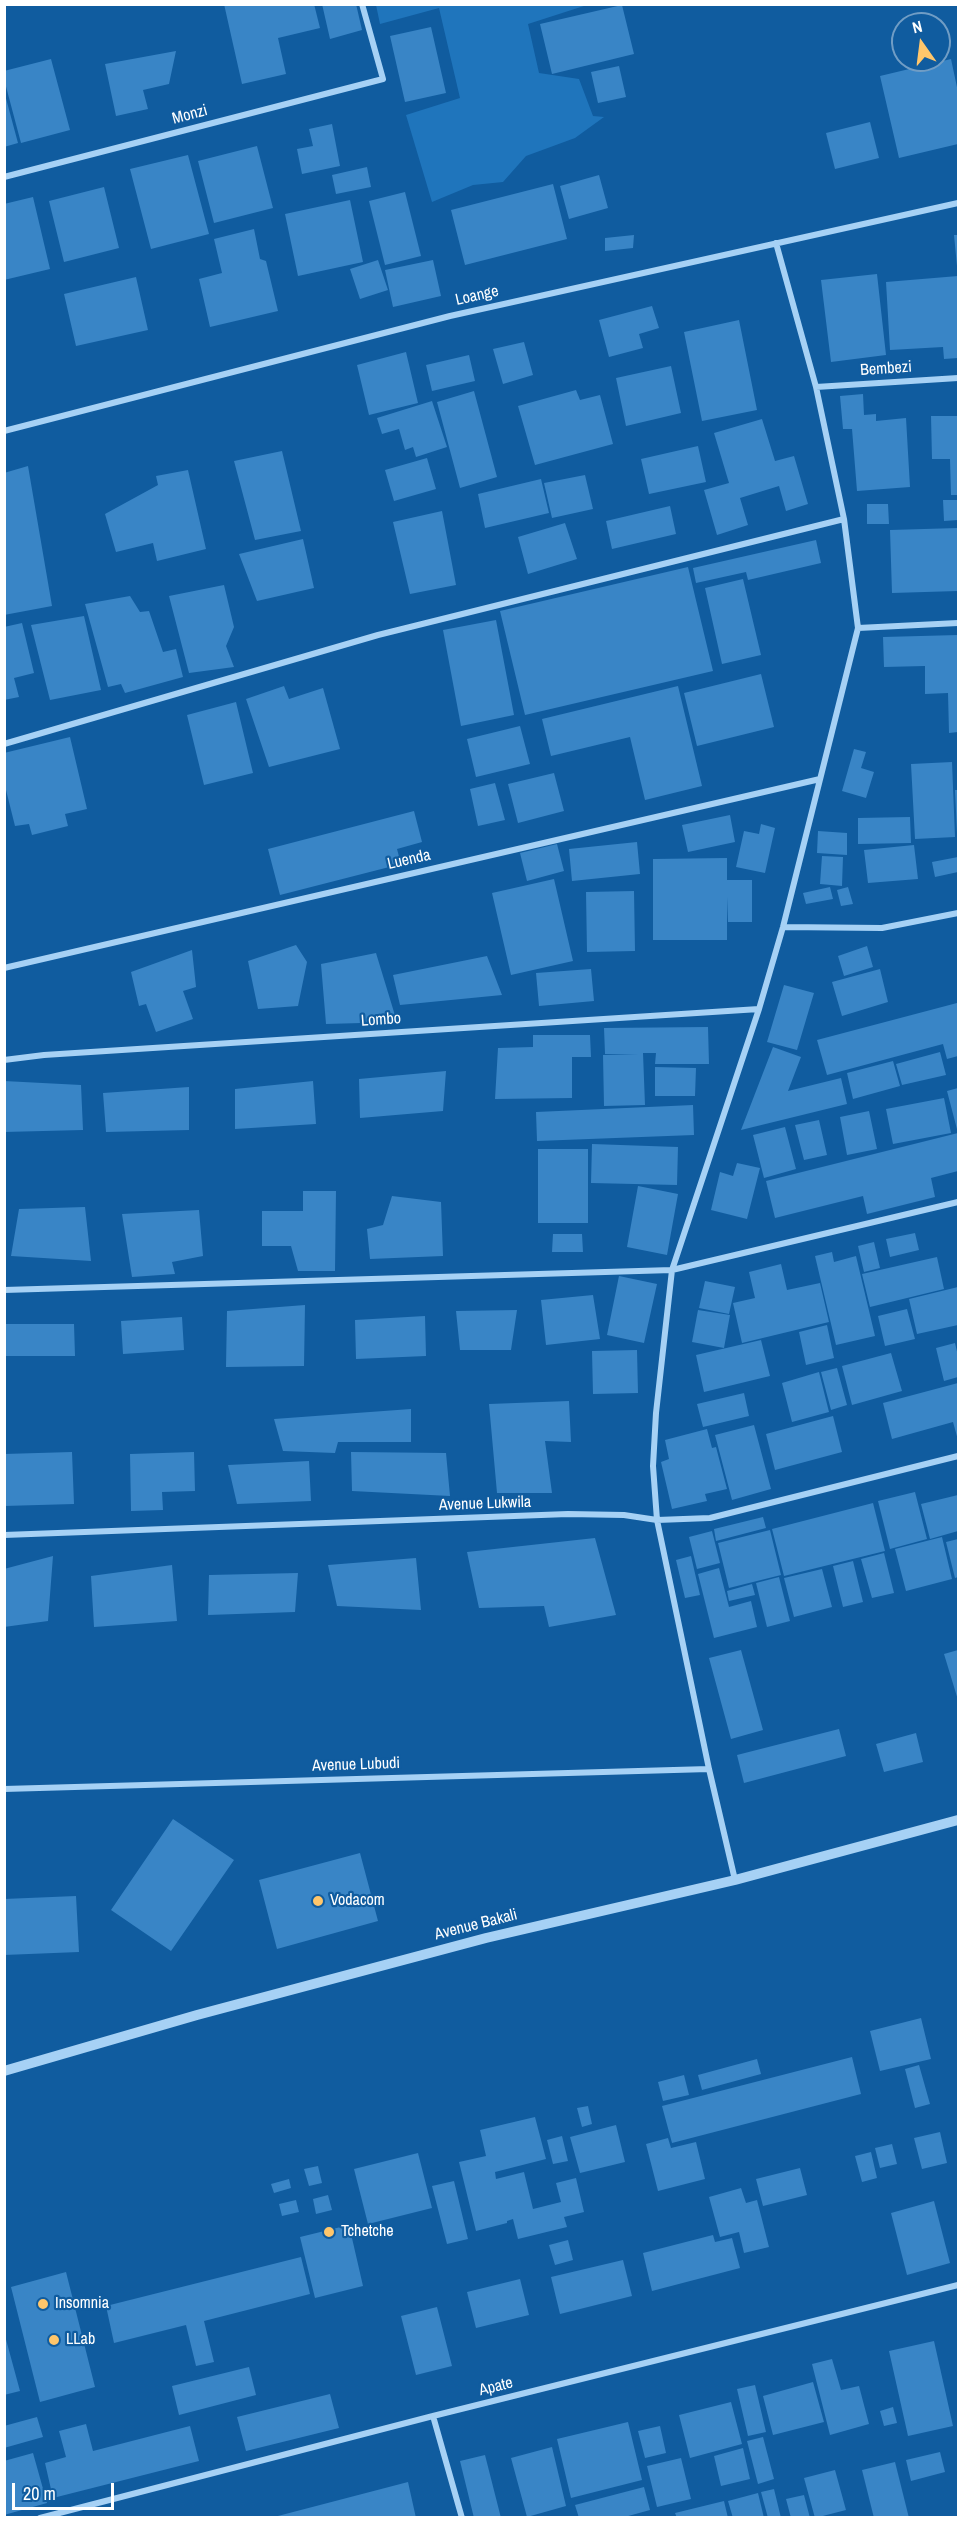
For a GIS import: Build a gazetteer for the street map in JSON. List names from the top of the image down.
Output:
{
  "streets": {
    "street": [
      "Monzi",
      "Loange",
      "Bembezi",
      "Luenda",
      "Lombo",
      "Avenue Lukwila",
      "Avenue Lubudi",
      "Avenue Bakali",
      "Apate"
    ]
  },
  "places": [
    "Vodacom",
    "Tchetche",
    "Insomnia",
    "LLab"
  ],
  "scale_bar": "20 m",
  "north": "top"
}
